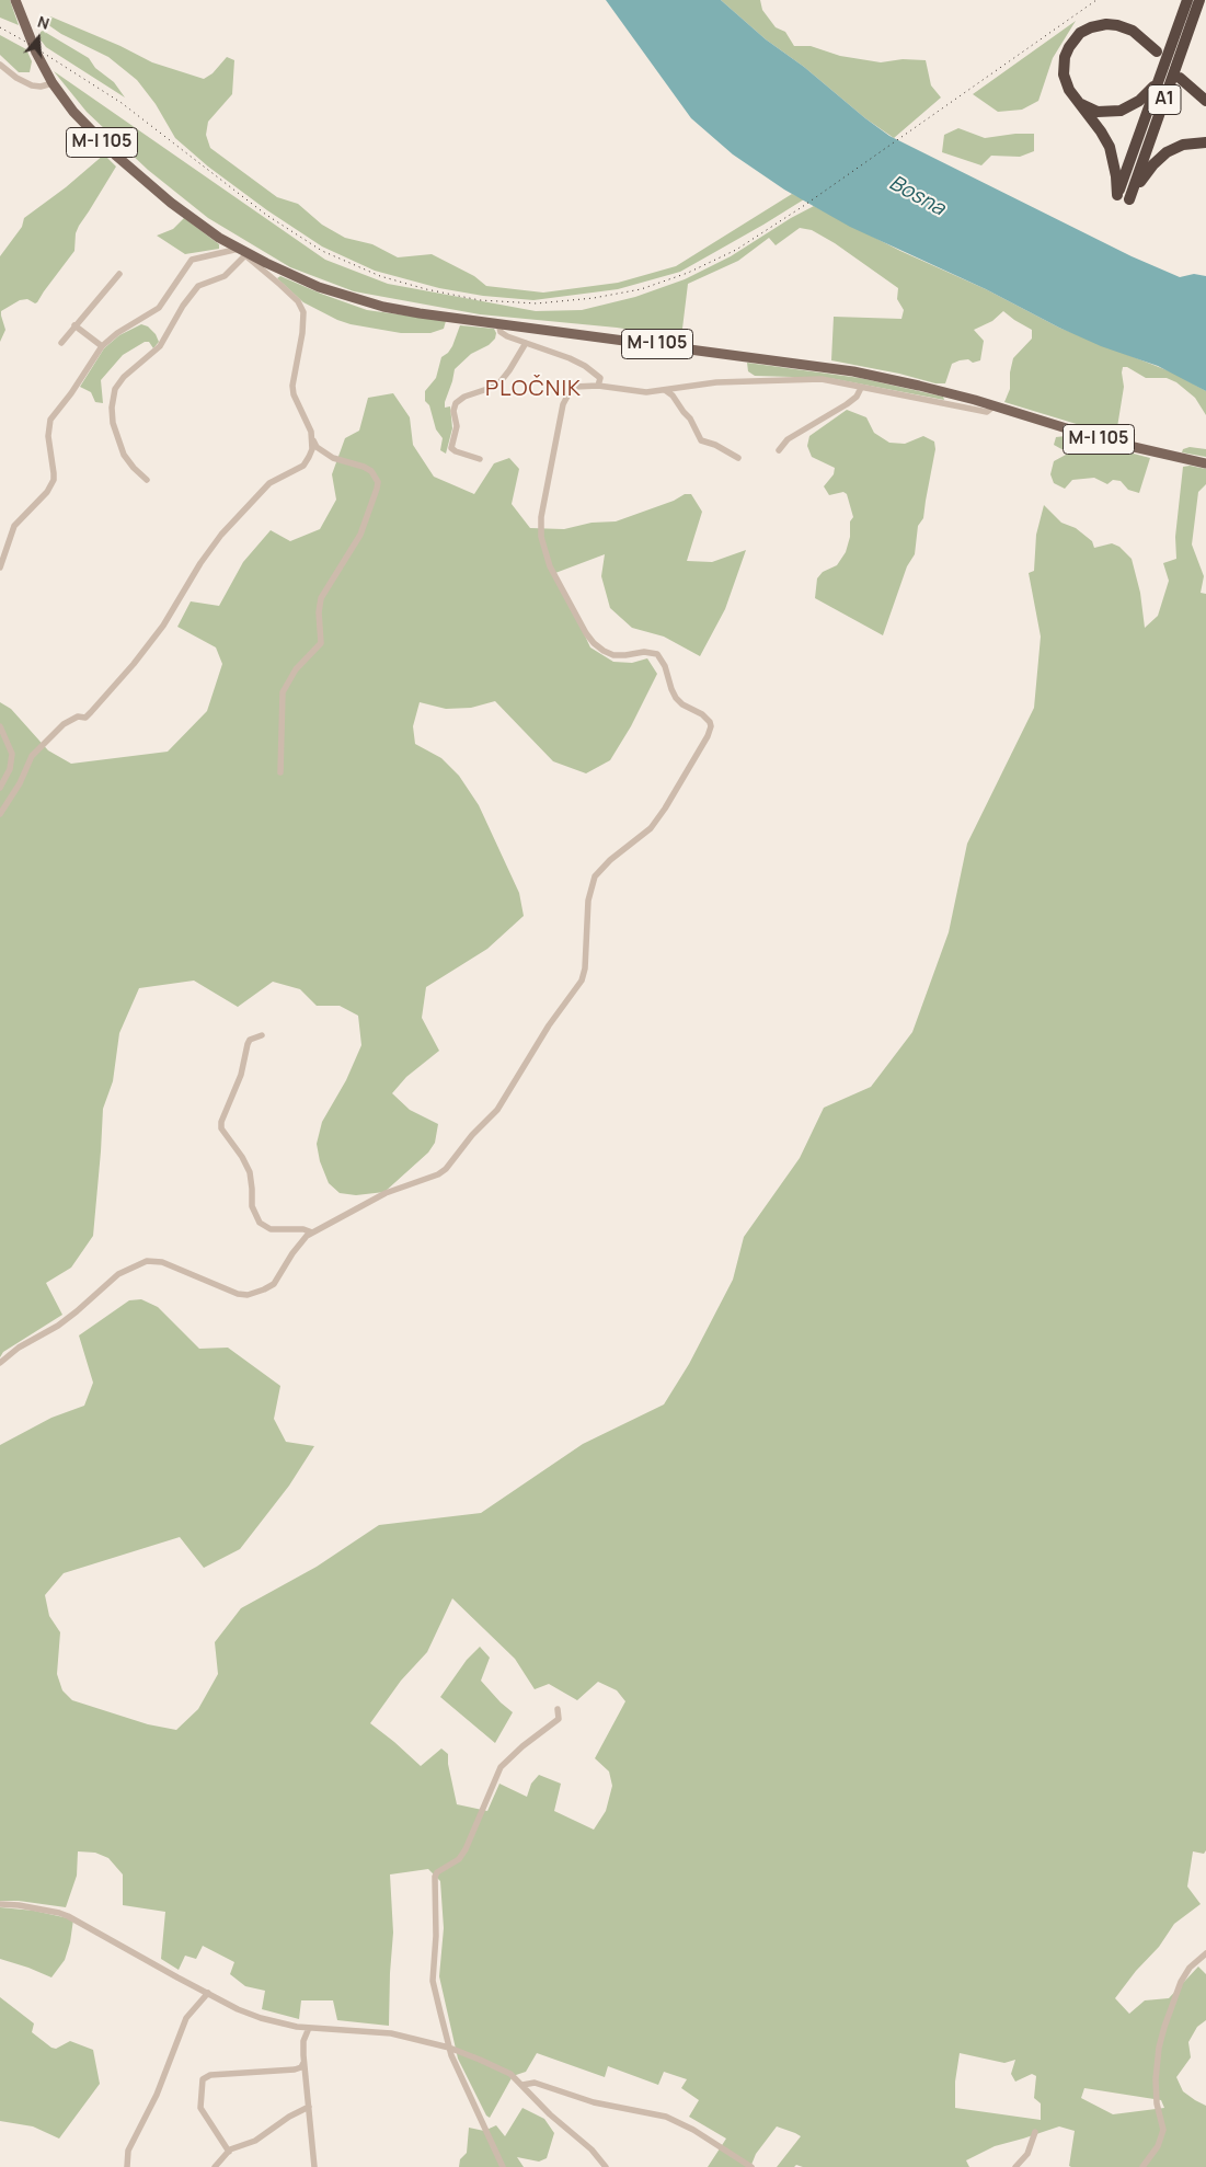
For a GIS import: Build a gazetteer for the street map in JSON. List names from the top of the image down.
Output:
{
  "streets": {
    "highway": ["A1"],
    "main road": ["M-I 105"]
  },
  "districts": ["PLOČNIK"],
  "water": ["Bosna"],
  "north": "top"
}
